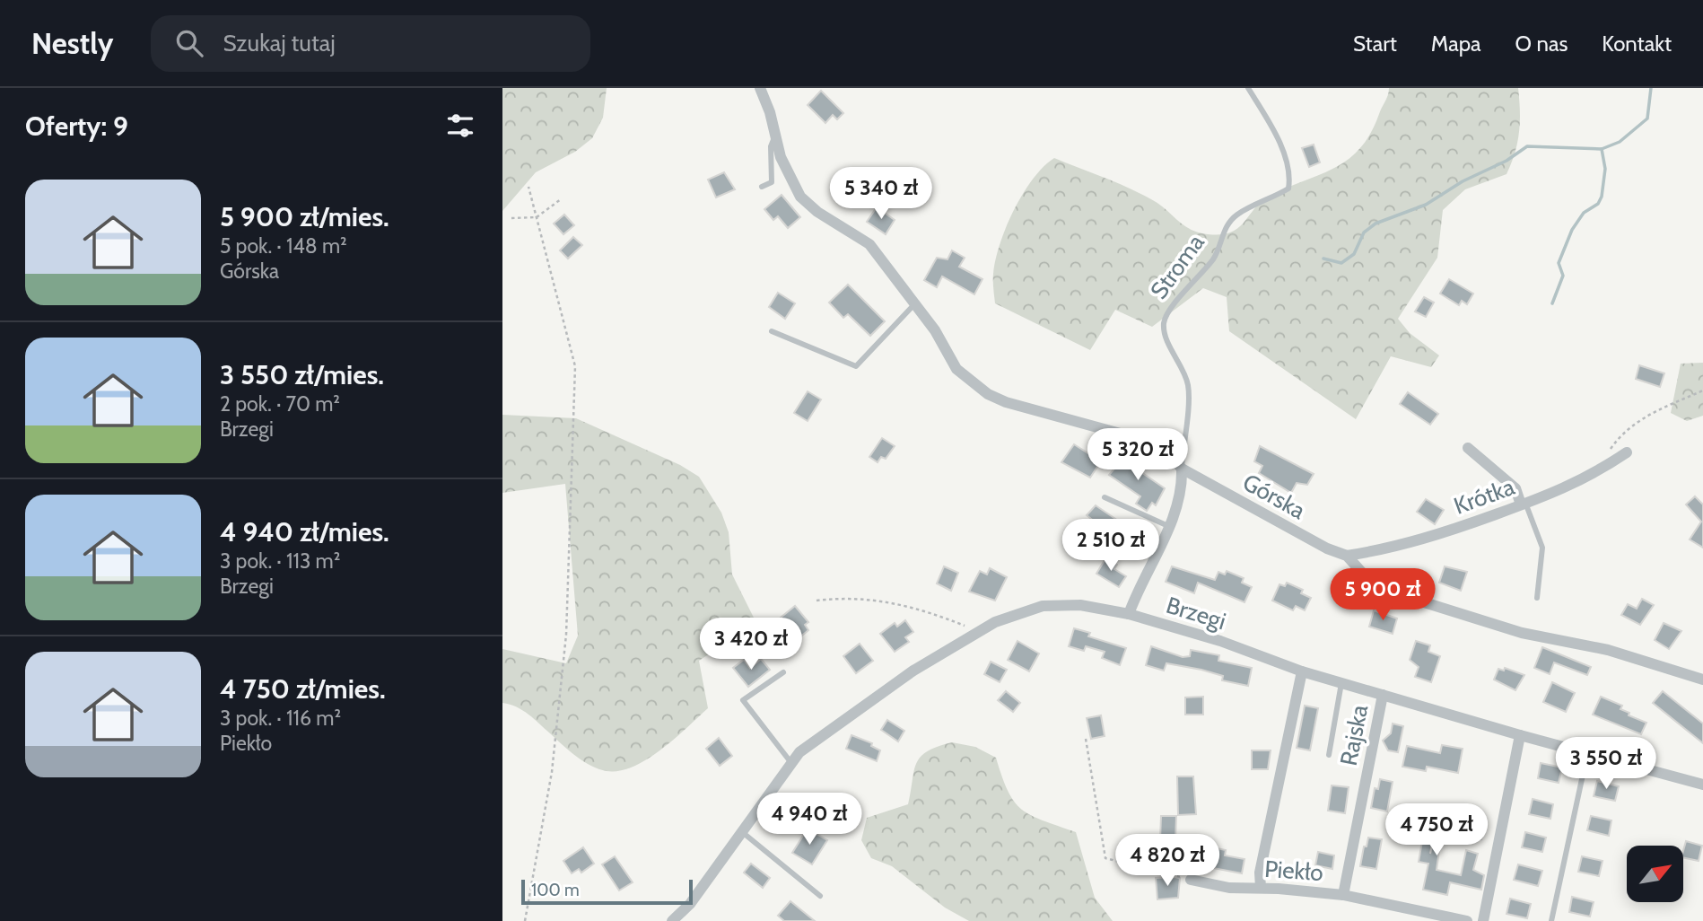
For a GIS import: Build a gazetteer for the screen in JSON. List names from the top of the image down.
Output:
{
  "streets": {
    "street": [
      "Stroma",
      "Górska",
      "Krótka",
      "Brzegi",
      "Rajska",
      "Piekło"
    ]
  },
  "crossings": [
    ["Stroma", "Górska"],
    ["Stroma", "Brzegi"],
    ["Górska", "Krótka"],
    ["Brzegi", "Rajska"],
    ["Rajska", "Piekło"]
  ],
  "scale_bar": "100 m",
  "north": "top right",
  "page": {
    "header": "Nestly",
    "search": "Szukaj tutaj",
    "nav": [
      "Start",
      "Mapa",
      "O nas",
      "Kontakt"
    ],
    "heading": "Oferty: 9",
    "list": [
      {
        "name": "5 900 zł/mies.",
        "note": "5 pok. · 148 m² · Górska"
      },
      {
        "name": "3 550 zł/mies.",
        "note": "2 pok. · 70 m² · Brzegi"
      },
      {
        "name": "4 940 zł/mies.",
        "note": "3 pok. · 113 m² · Brzegi"
      },
      {
        "name": "4 750 zł/mies.",
        "note": "3 pok. · 116 m² · Piekło"
      }
    ],
    "price": [
      "5 340 zł",
      "5 320 zł",
      "2 510 zł",
      "5 900 zł",
      "3 420 zł",
      "3 550 zł",
      "4 940 zł",
      "4 750 zł",
      "4 820 zł"
    ],
    "scale": "100 m"
  }
}
